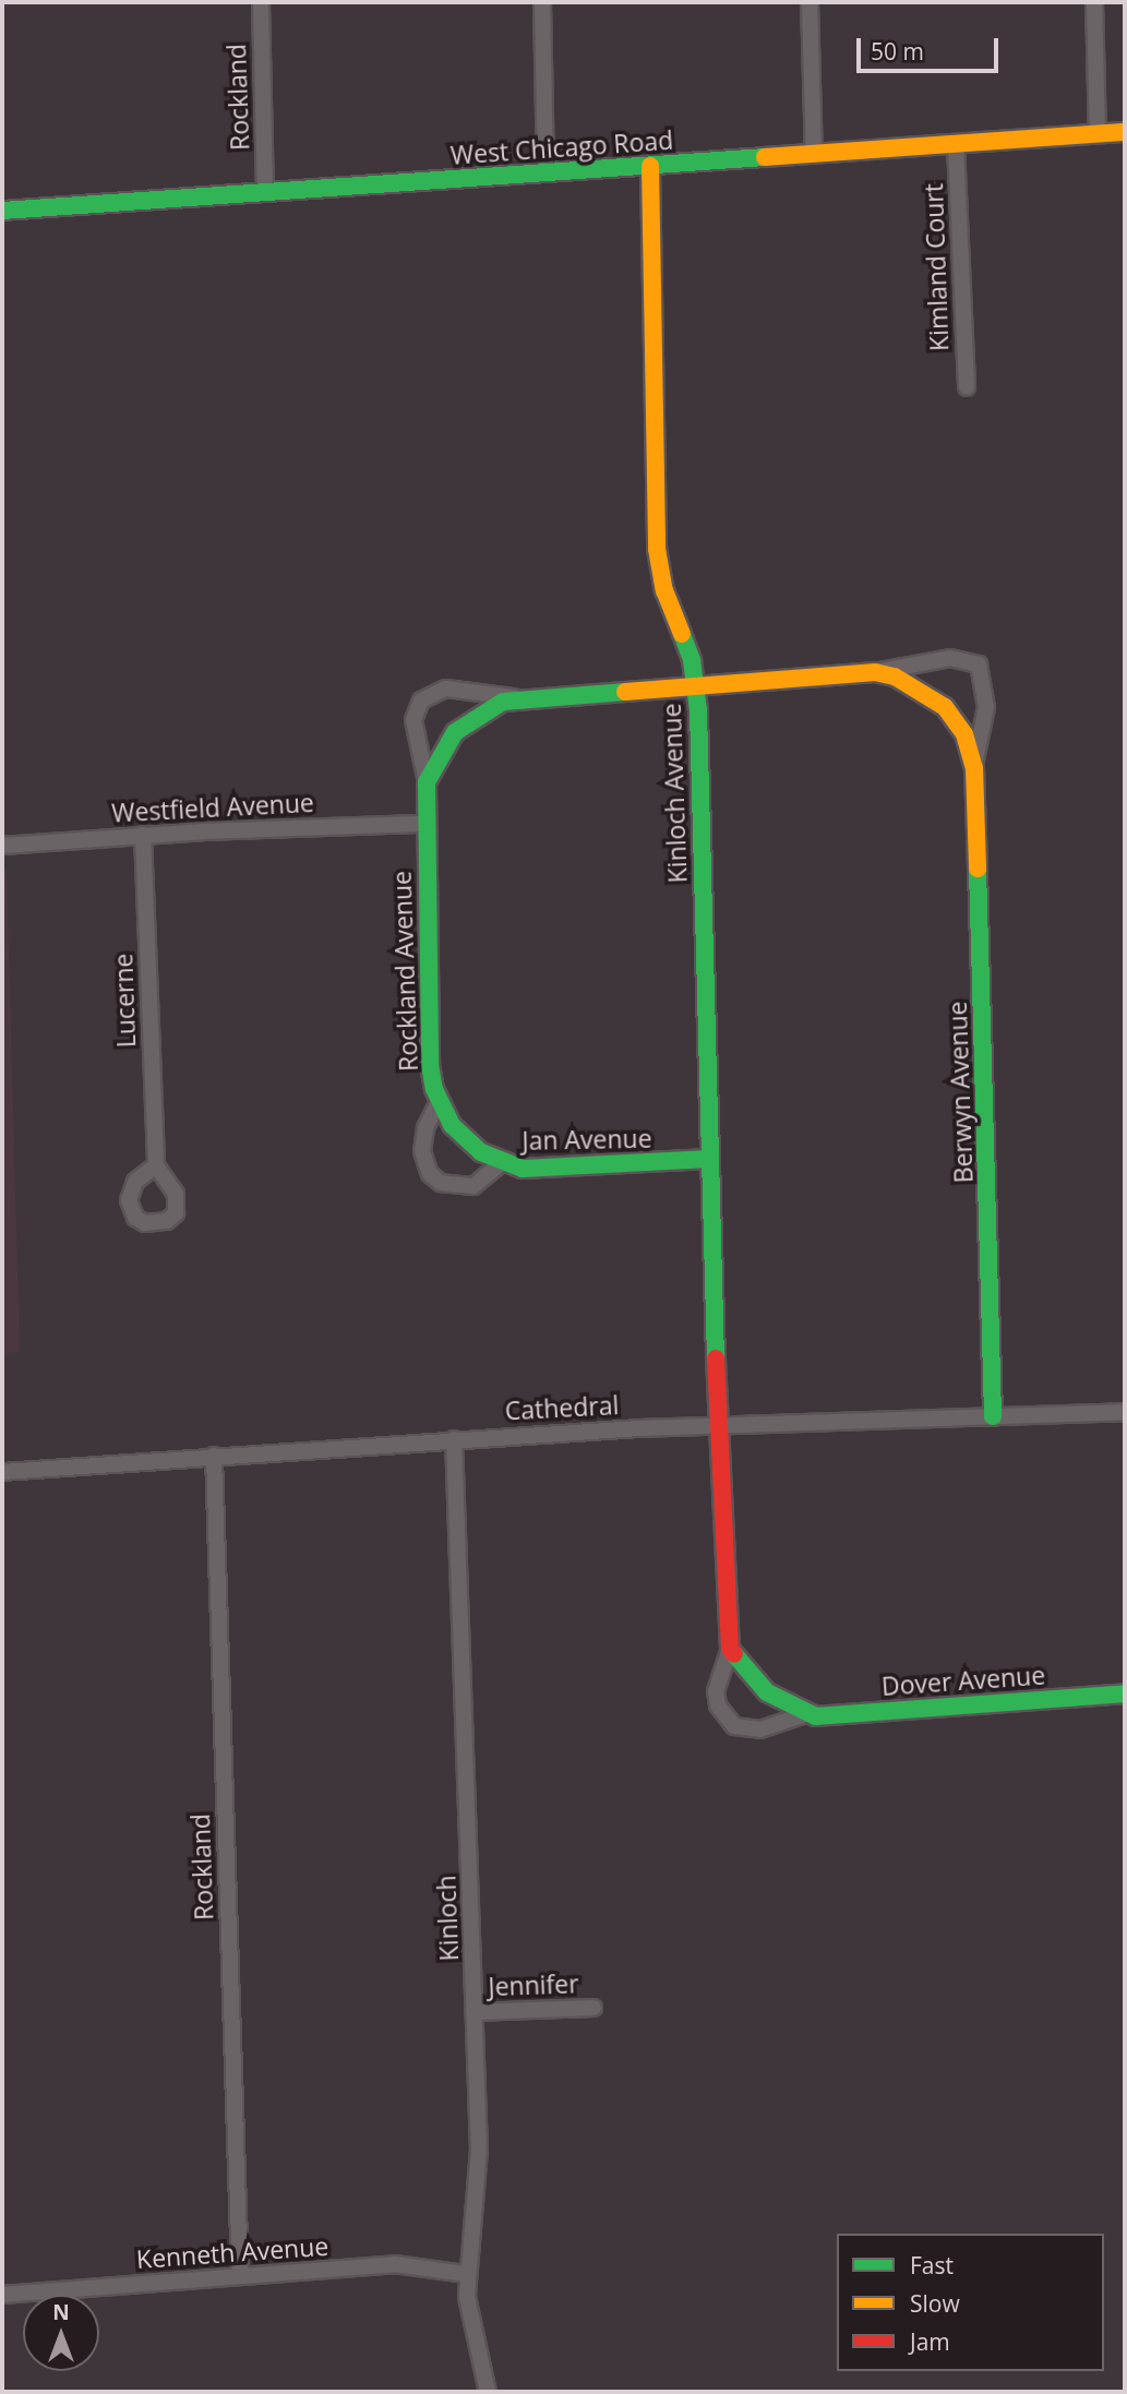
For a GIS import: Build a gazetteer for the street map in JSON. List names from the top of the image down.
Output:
{
  "streets": {
    "street": [
      "Rockland",
      "West Chicago Road",
      "Kimland Court",
      "Kinloch Avenue",
      "Westfield Avenue",
      "Rockland Avenue",
      "Lucerne",
      "Berwyn Avenue",
      "Jan Avenue",
      "Cathedral",
      "Dover Avenue",
      "Kinloch",
      "Jennifer",
      "Kenneth Avenue"
    ]
  },
  "crossings": [
    ["Rockland", "West Chicago Road"],
    ["Rockland", "Cathedral"],
    ["Rockland", "Kenneth Avenue"],
    ["West Chicago Road", "Kimland Court"],
    ["West Chicago Road", "Kinloch Avenue"],
    ["Kinloch Avenue", "Jan Avenue"],
    ["Kinloch Avenue", "Cathedral"],
    ["Kinloch Avenue", "Dover Avenue"],
    ["Westfield Avenue", "Rockland Avenue"],
    ["Westfield Avenue", "Lucerne"],
    ["Rockland Avenue", "Jan Avenue"],
    ["Berwyn Avenue", "Cathedral"],
    ["Cathedral", "Dover Avenue"],
    ["Cathedral", "Kinloch"],
    ["Kinloch", "Jennifer"],
    ["Kinloch", "Kenneth Avenue"]
  ],
  "legend": ["Fast", "Slow", "Jam"],
  "scale_bar": "50 m",
  "north": "top"
}
